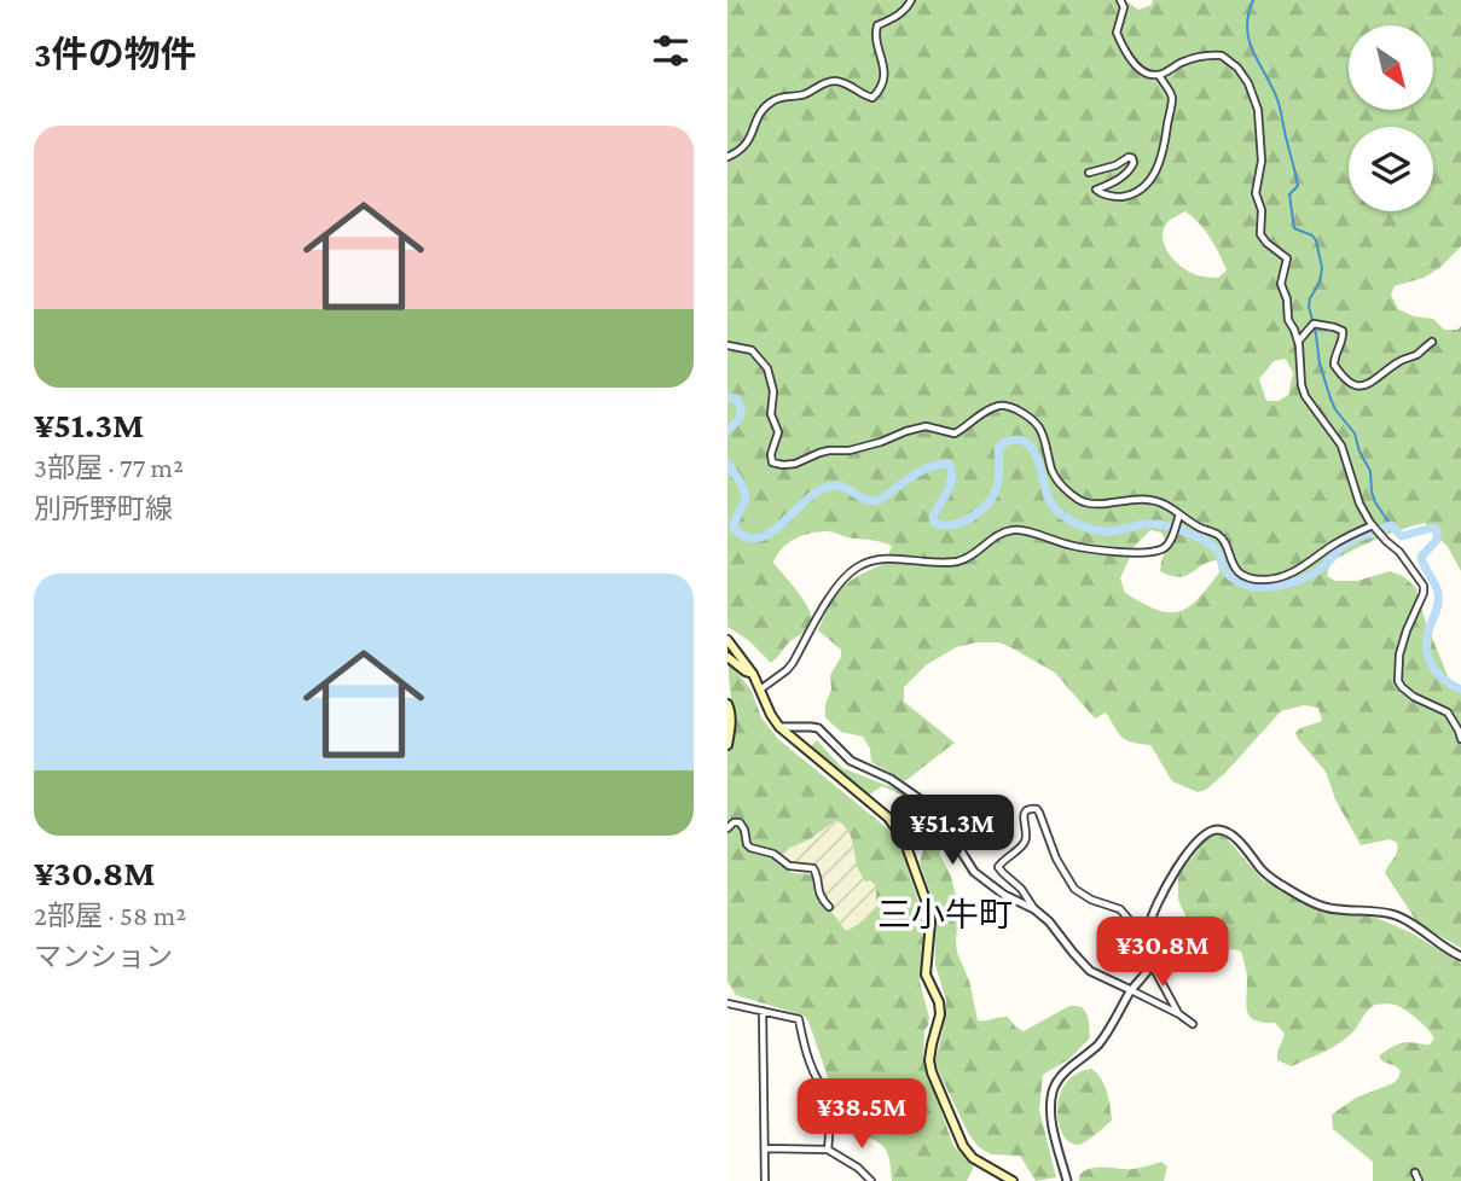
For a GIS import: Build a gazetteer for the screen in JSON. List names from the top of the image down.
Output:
{
  "districts": ["三小牛町"],
  "north": "bottom right",
  "page": {
    "heading": "3件の物件",
    "list": [
      {
        "name": "¥51.3M",
        "note": "3部屋 · 77 m² · 別所野町線"
      },
      {
        "name": "¥30.8M",
        "note": "2部屋 · 58 m² · マンション"
      }
    ],
    "price": ["¥51.3M", "¥30.8M", "¥38.5M"]
  }
}
